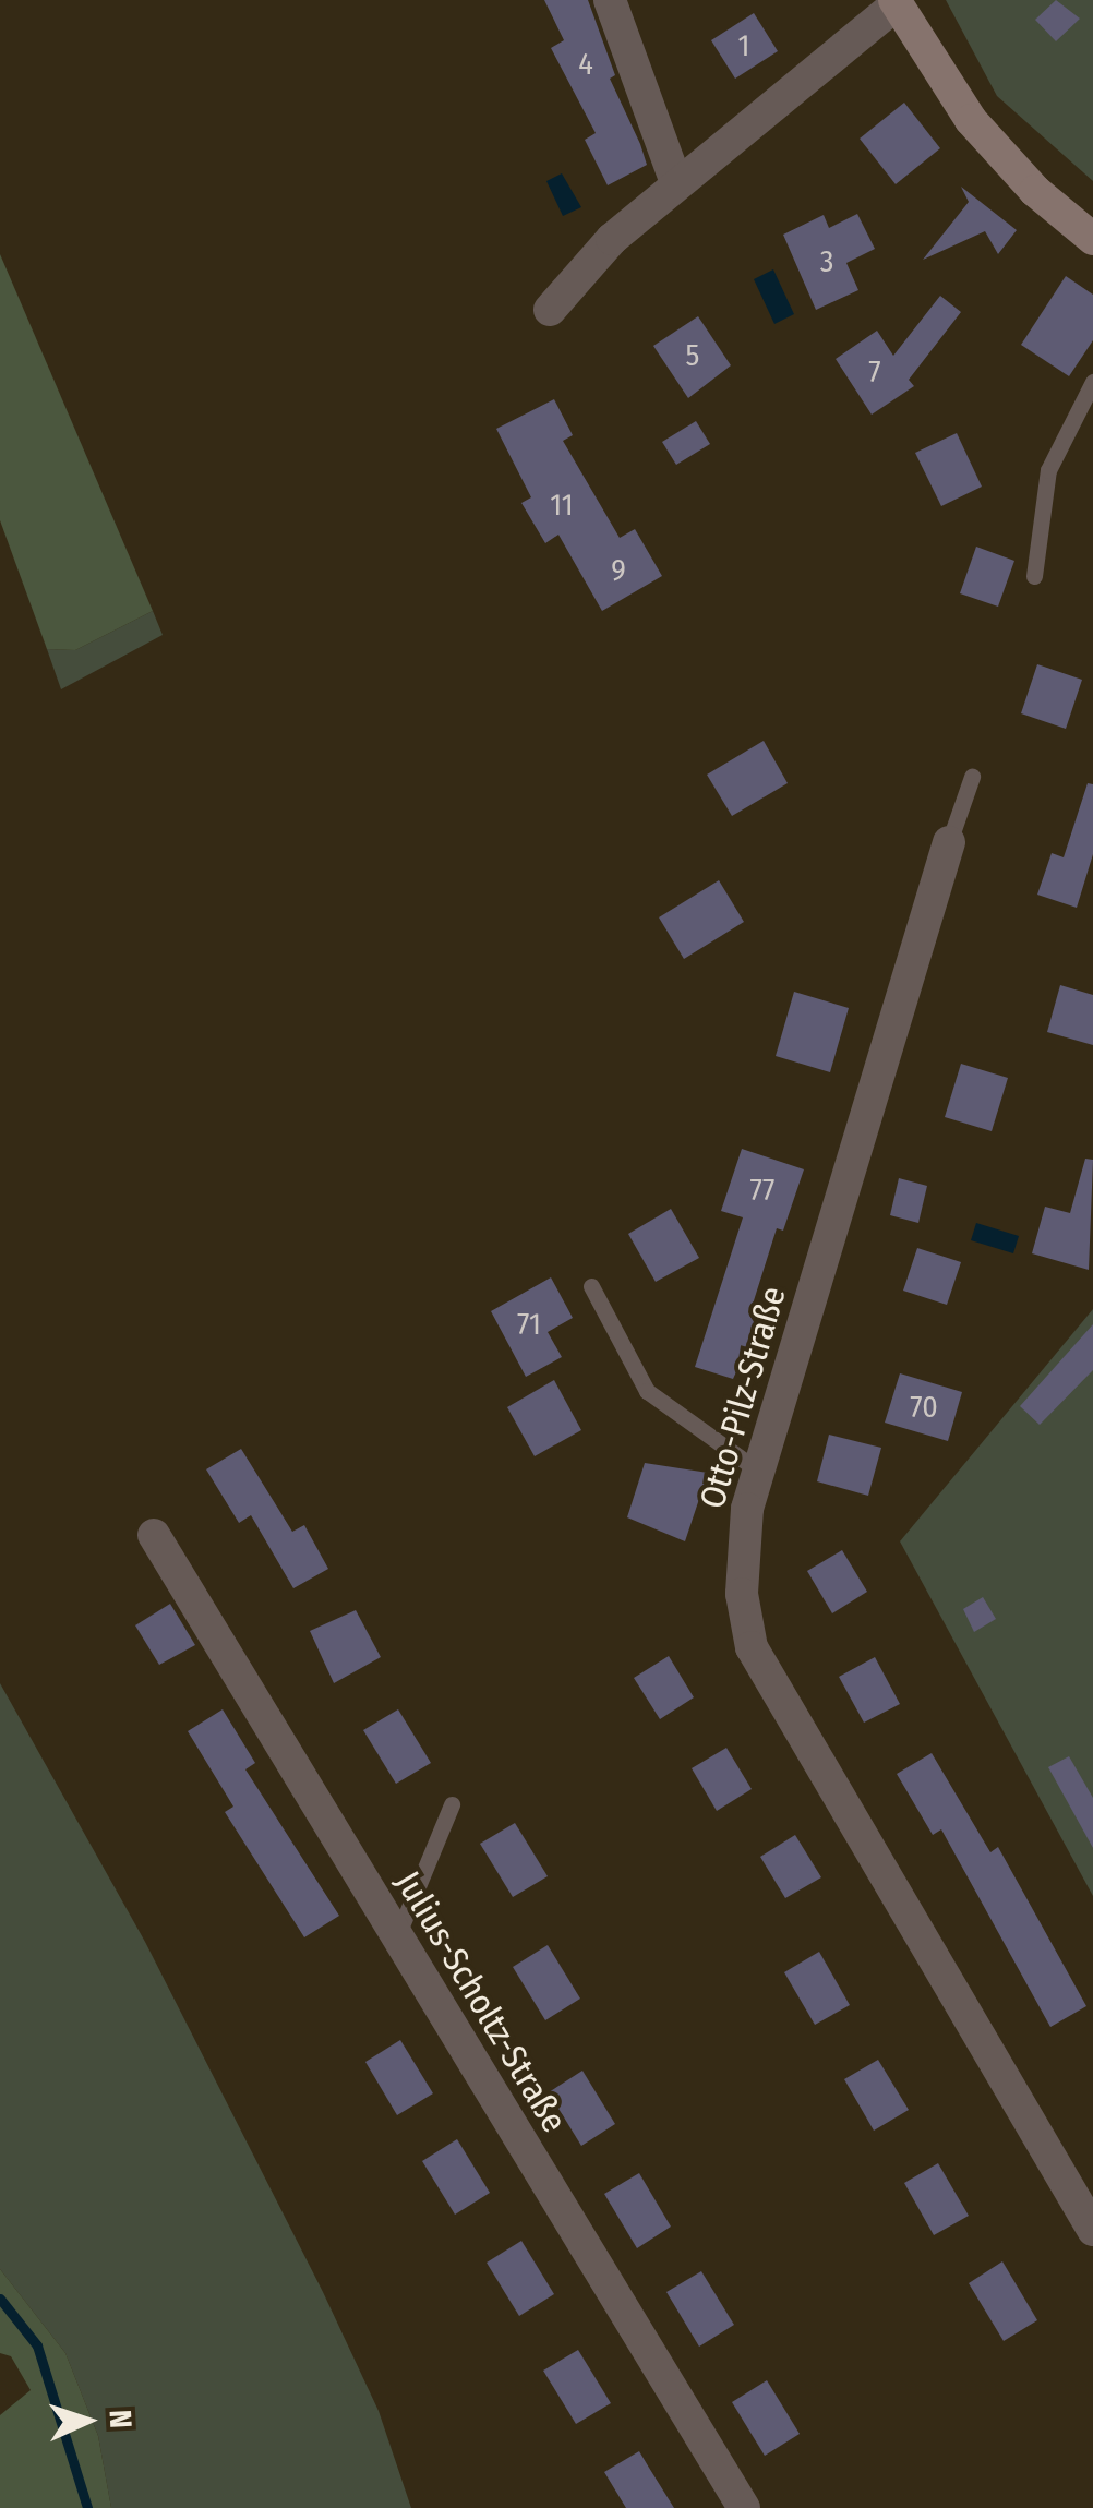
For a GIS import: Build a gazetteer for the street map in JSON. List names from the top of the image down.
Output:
{
  "streets": {
    "street": ["Otto-Pilz-Straße", "Julius-Scholtz-Straße"]
  },
  "house_numbers": [
    "1",
    "4",
    "3",
    "5",
    "7",
    "11",
    "9",
    "77",
    "71",
    "70"
  ],
  "north": "right"
}
